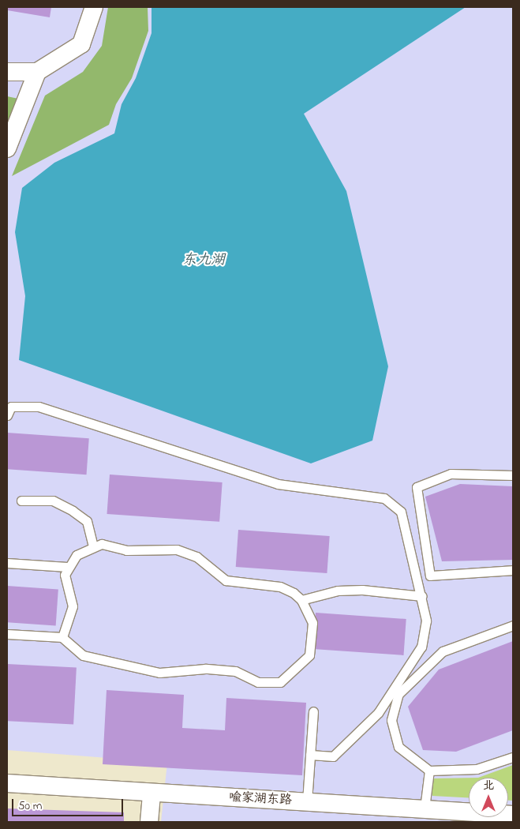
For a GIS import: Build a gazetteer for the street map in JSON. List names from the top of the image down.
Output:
{
  "streets": {
    "street": ["喻家湖东路"]
  },
  "water": ["东九湖"],
  "scale_bar": "50 m",
  "north": "top"
}
